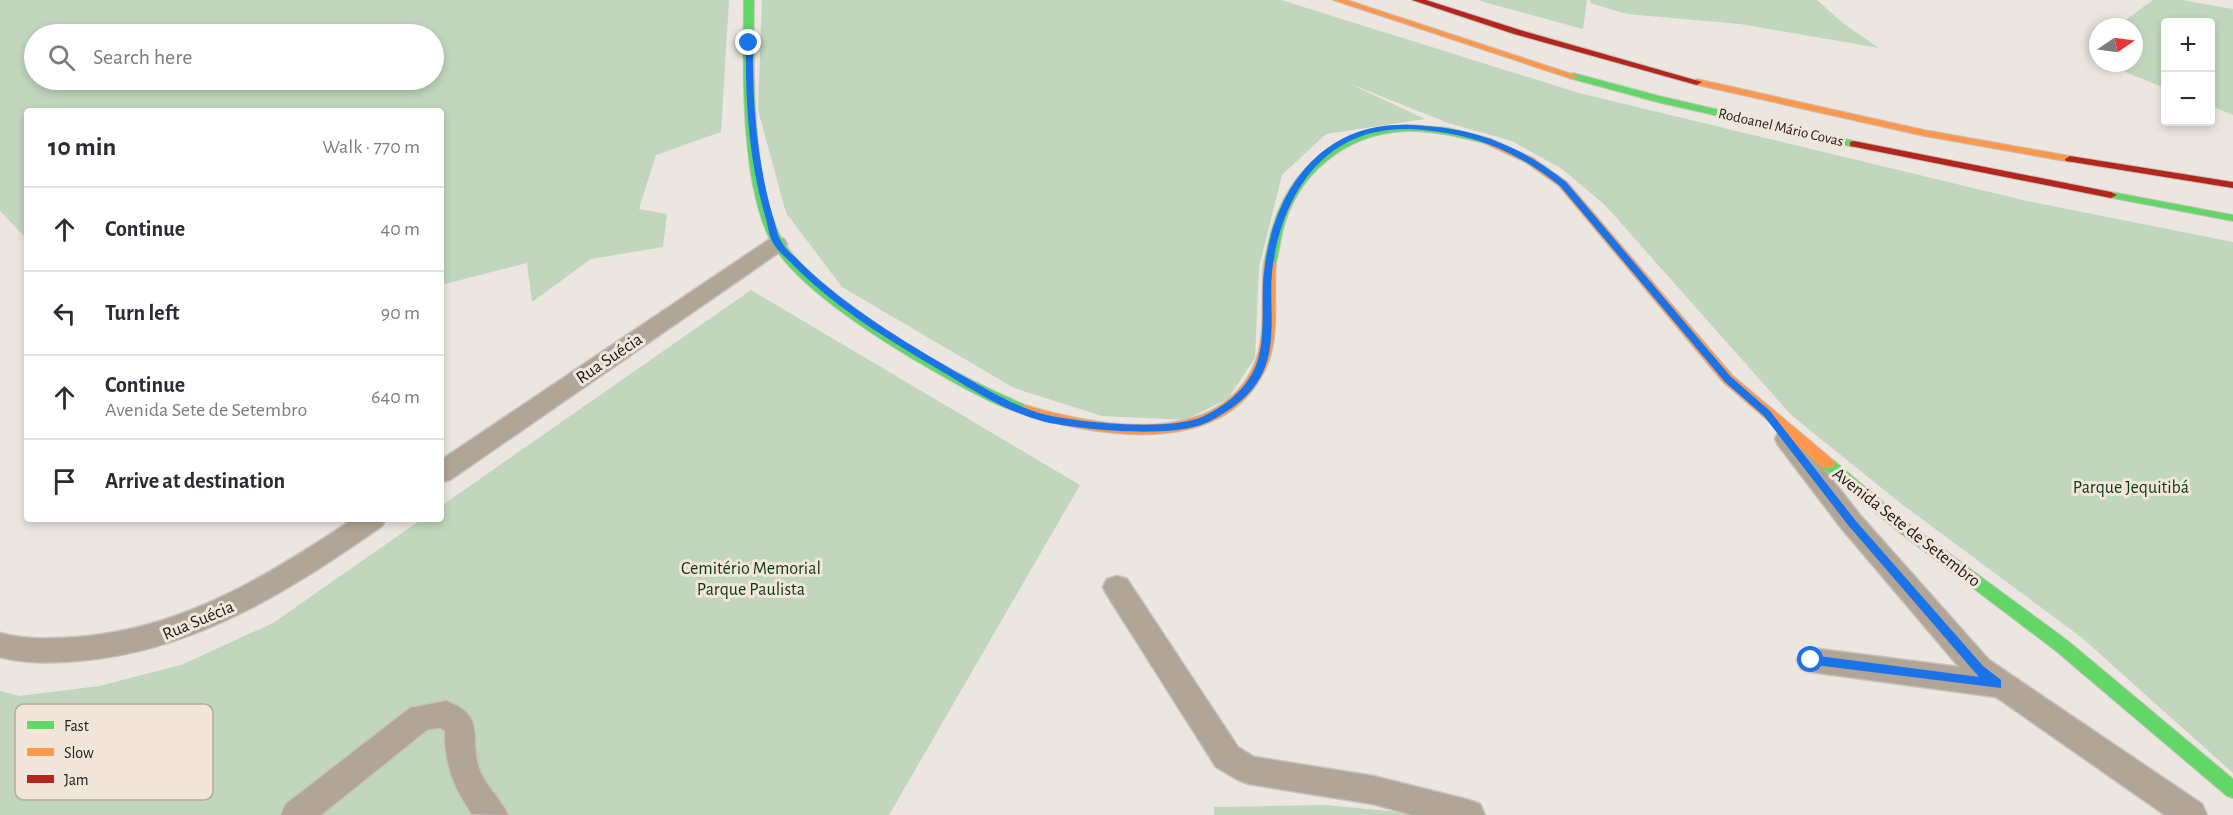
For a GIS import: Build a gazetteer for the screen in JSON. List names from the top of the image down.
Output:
{
  "streets": {
    "main road": ["Rodoanel Mário Covas", "Avenida Sete de Setembro"],
    "street": ["Rua Suécia"]
  },
  "crossings": [
    ["Rua Suécia", "Avenida Sete de Setembro"]
  ],
  "parks": ["Parque Jequitibá", "Cemitério Memorial Parque Paulista"],
  "legend": ["Fast", "Slow", "Jam"],
  "north": "right",
  "page": {
    "map_buttons": ["+", "−"],
    "search": "Search here",
    "heading": ["10 min", "Walk · 770 m"],
    "list": [
      ["Continue", "40 m"],
      ["Turn left", "90 m"],
      ["Continue", "Avenida Sete de Setembro", "640 m"],
      "Arrive at destination"
    ]
  }
}
